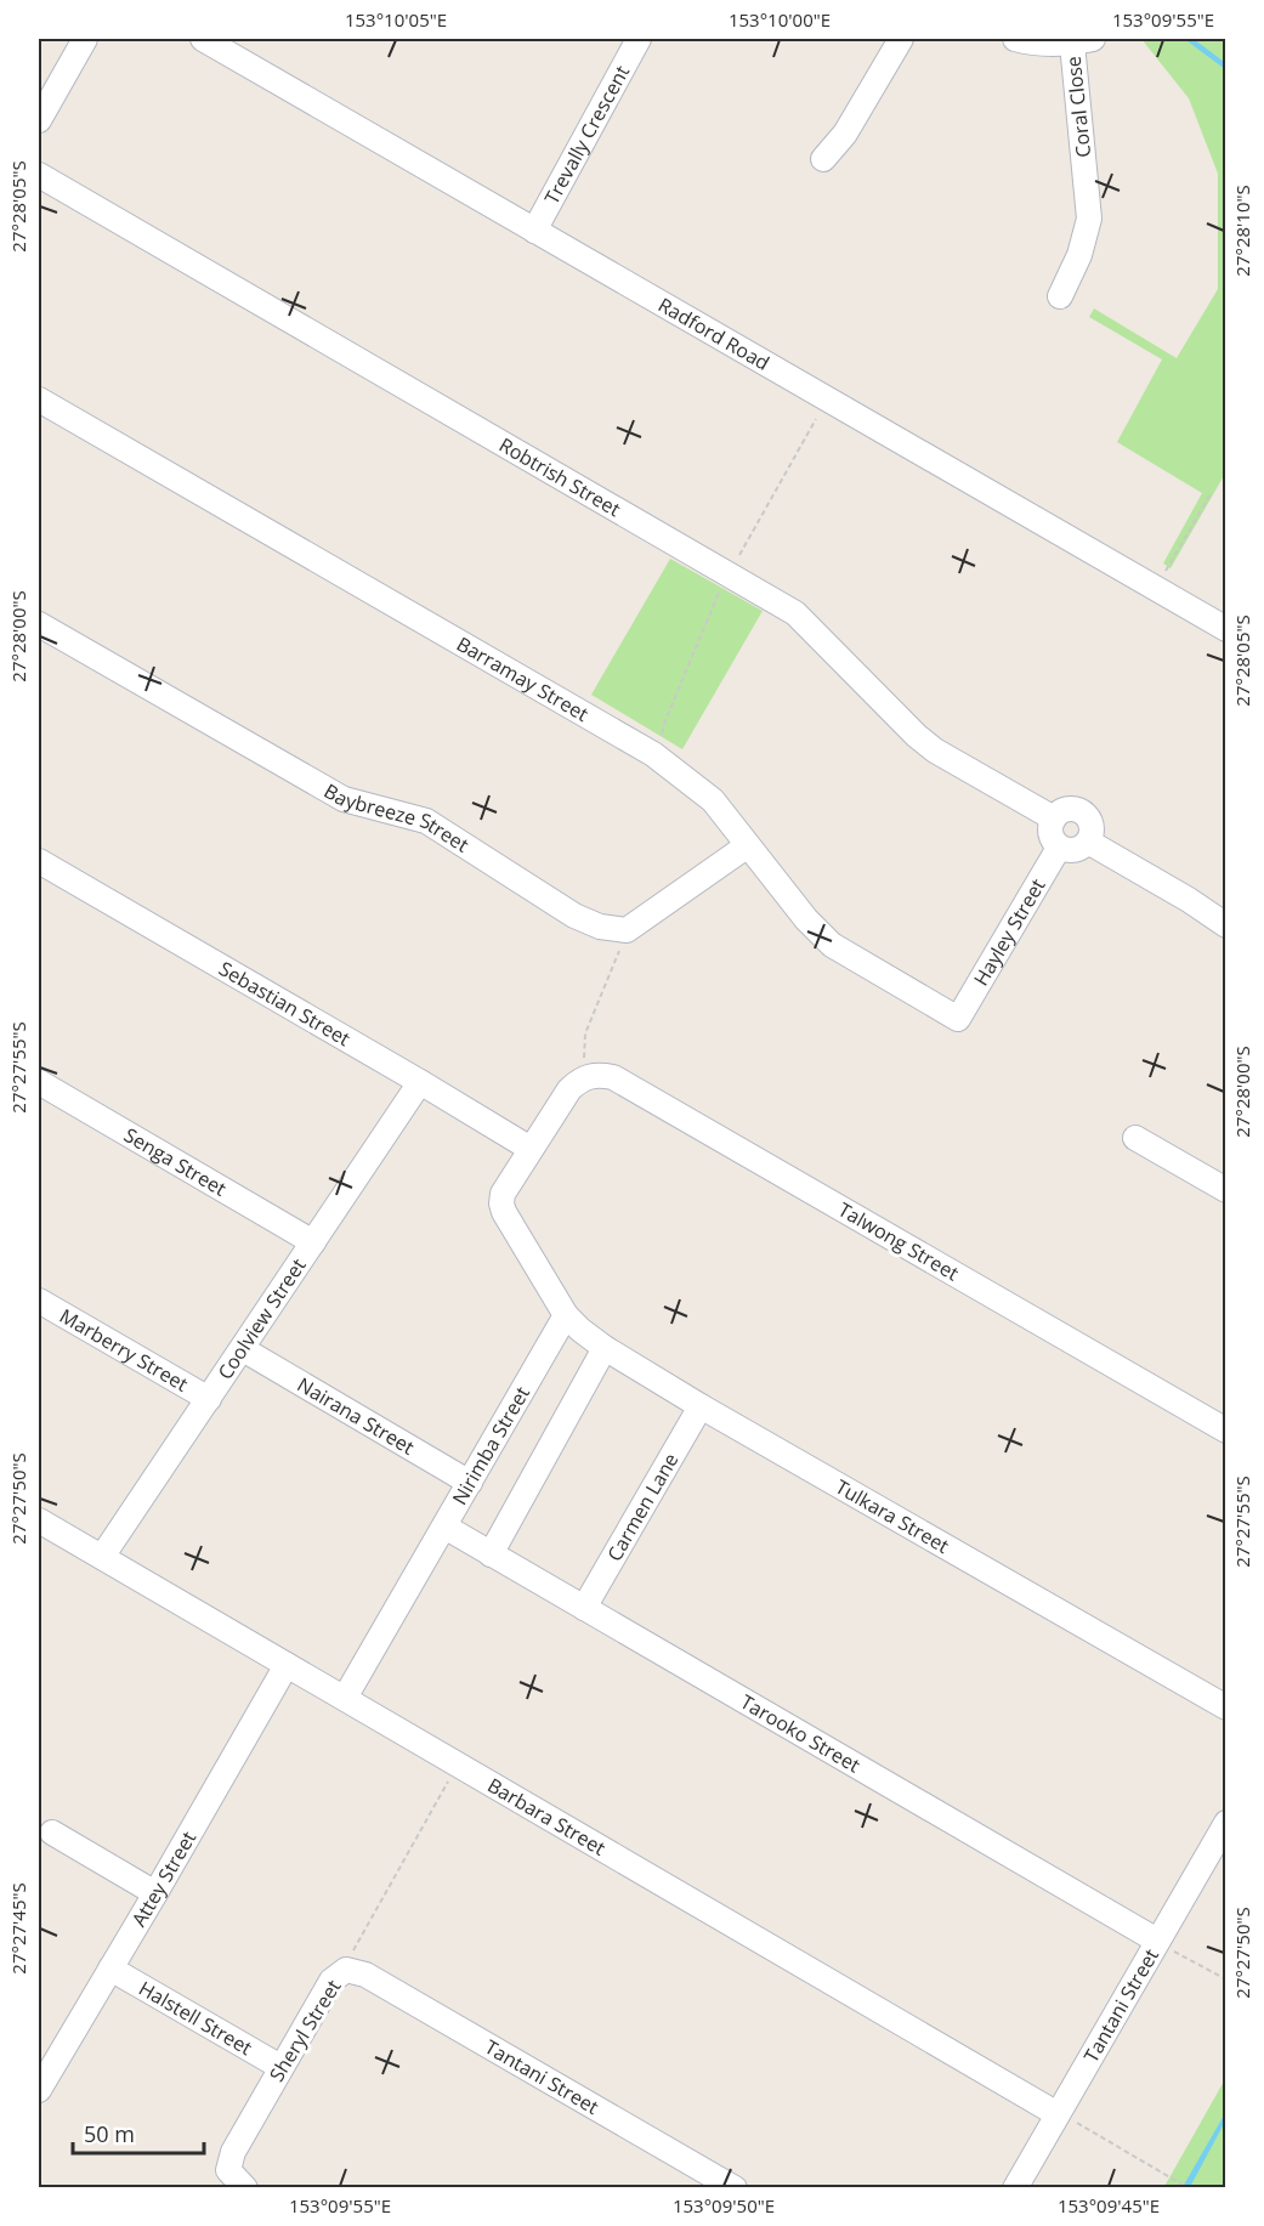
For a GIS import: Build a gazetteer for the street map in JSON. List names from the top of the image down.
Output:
{
  "streets": {
    "street": [
      "Coral Close",
      "Trevally Crescent",
      "Radford Road",
      "Robtrish Street",
      "Barramay Street",
      "Baybreeze Street",
      "Hayley Street",
      "Sebastian Street",
      "Senga Street",
      "Talwong Street",
      "Coolview Street",
      "Marberry Street",
      "Nairana Street",
      "Nirimba Street",
      "Carmen Lane",
      "Tulkara Street",
      "Tarooko Street",
      "Barbara Street",
      "Attey Street",
      "Tantani Street",
      "Halstell Street",
      "Sheryl Street"
    ]
  },
  "crossings": [
    ["Trevally Crescent", "Radford Road"],
    ["Robtrish Street", "Hayley Street"],
    ["Barramay Street", "Hayley Street"],
    ["Sebastian Street", "Coolview Street"],
    ["Senga Street", "Coolview Street"],
    ["Coolview Street", "Marberry Street"],
    ["Coolview Street", "Nairana Street"],
    ["Coolview Street", "Barbara Street"],
    ["Nairana Street", "Nirimba Street"],
    ["Nirimba Street", "Tulkara Street"],
    ["Nirimba Street", "Tarooko Street"],
    ["Nirimba Street", "Barbara Street"],
    ["Carmen Lane", "Tulkara Street"],
    ["Carmen Lane", "Tarooko Street"],
    ["Tarooko Street", "Tantani Street"],
    ["Barbara Street", "Attey Street"],
    ["Barbara Street", "Tantani Street"],
    ["Attey Street", "Halstell Street"],
    ["Tantani Street", "Sheryl Street"],
    ["Halstell Street", "Sheryl Street"]
  ],
  "scale_bar": "50 m",
  "coordinates": [
    "153°10'05\"E",
    "153°10'00\"E",
    "153°09'55\"E",
    "27°28'05\"S",
    "27°28'10\"S",
    "27°28'00\"S",
    "27°27'55\"S",
    "27°27'50\"S",
    "27°27'45\"S",
    "153°09'50\"E",
    "153°09'45\"E"
  ]
}
